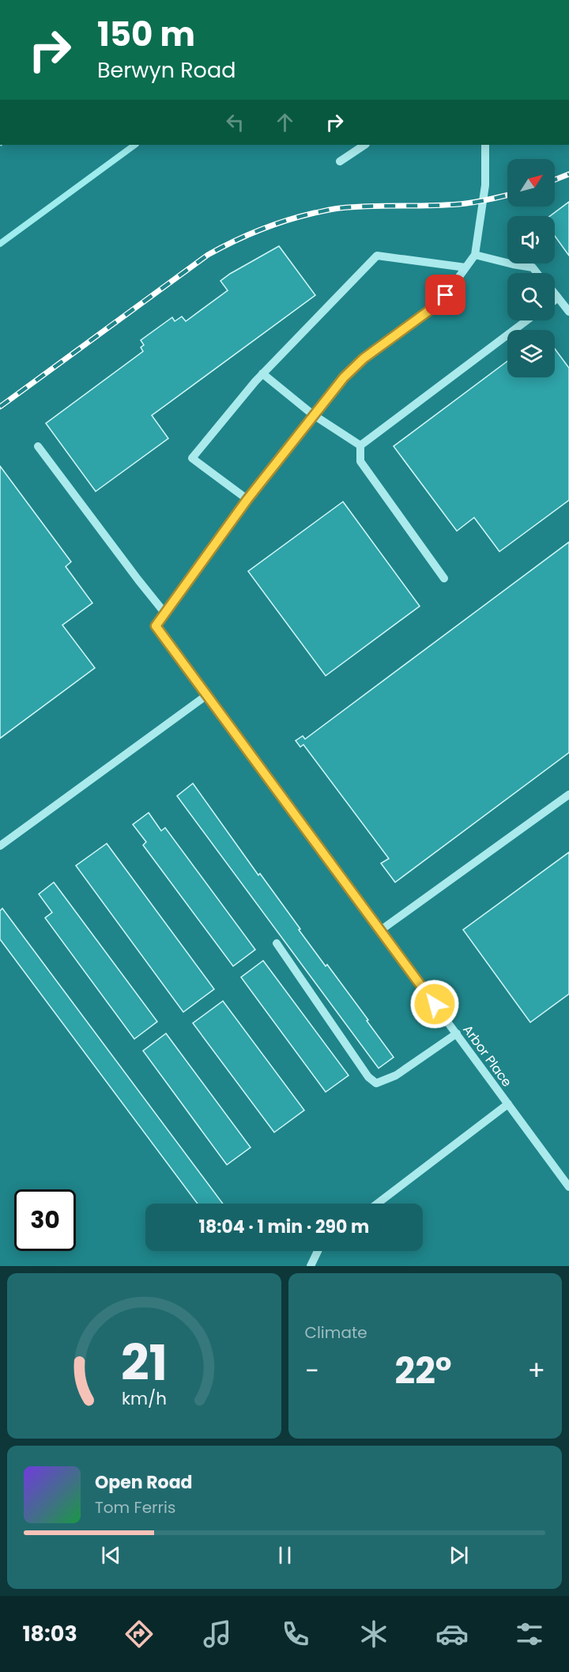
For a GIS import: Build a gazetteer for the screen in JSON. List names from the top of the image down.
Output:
{
  "streets": {
    "street": ["Arbor Place"]
  },
  "north": "top right",
  "page": {
    "turn": ["150 m", "Berwyn Road"],
    "limit": "30",
    "trip": "18:04 · 1 min · 290 m",
    "tile": "Climate",
    "heat": ["−", "22°", "+"],
    "song": ["Open Road", "Tom Ferris"],
    "tabs": "18:03",
    "gauge": ["21", "km/h"]
  }
}
